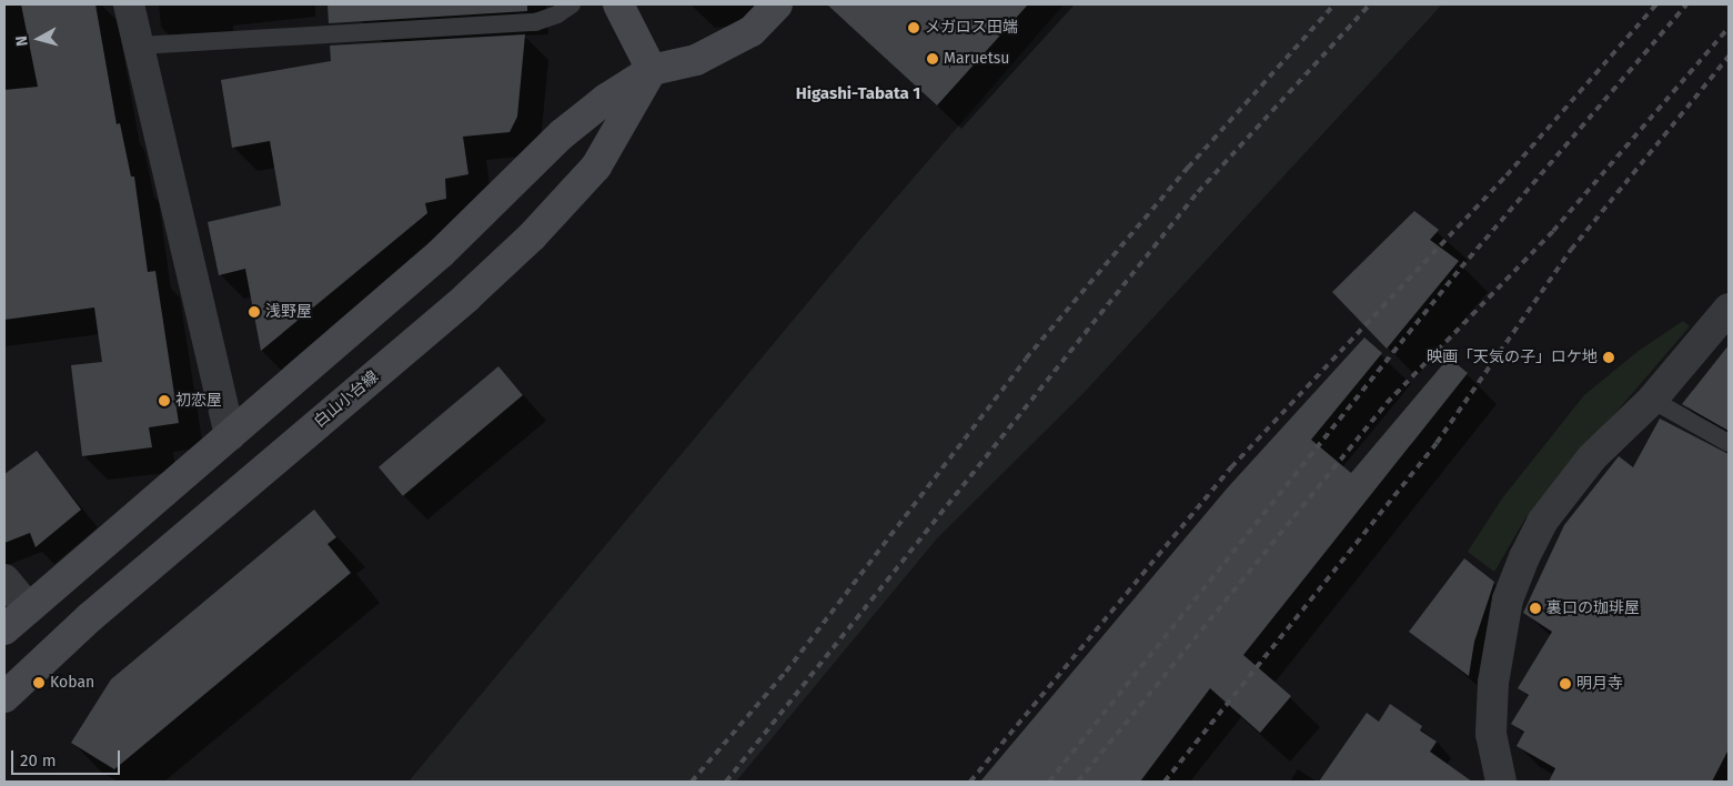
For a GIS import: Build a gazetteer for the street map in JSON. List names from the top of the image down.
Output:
{
  "streets": {
    "main road": ["白山小台線"]
  },
  "districts": ["Higashi-Tabata 1"],
  "places": [
    "メガロス田端",
    "Maruetsu",
    "浅野屋",
    "映画「天気の子」ロケ地",
    "初恋屋",
    "裏口の珈琲屋",
    "Koban",
    "明月寺"
  ],
  "scale_bar": "20 m",
  "north": "left"
}
